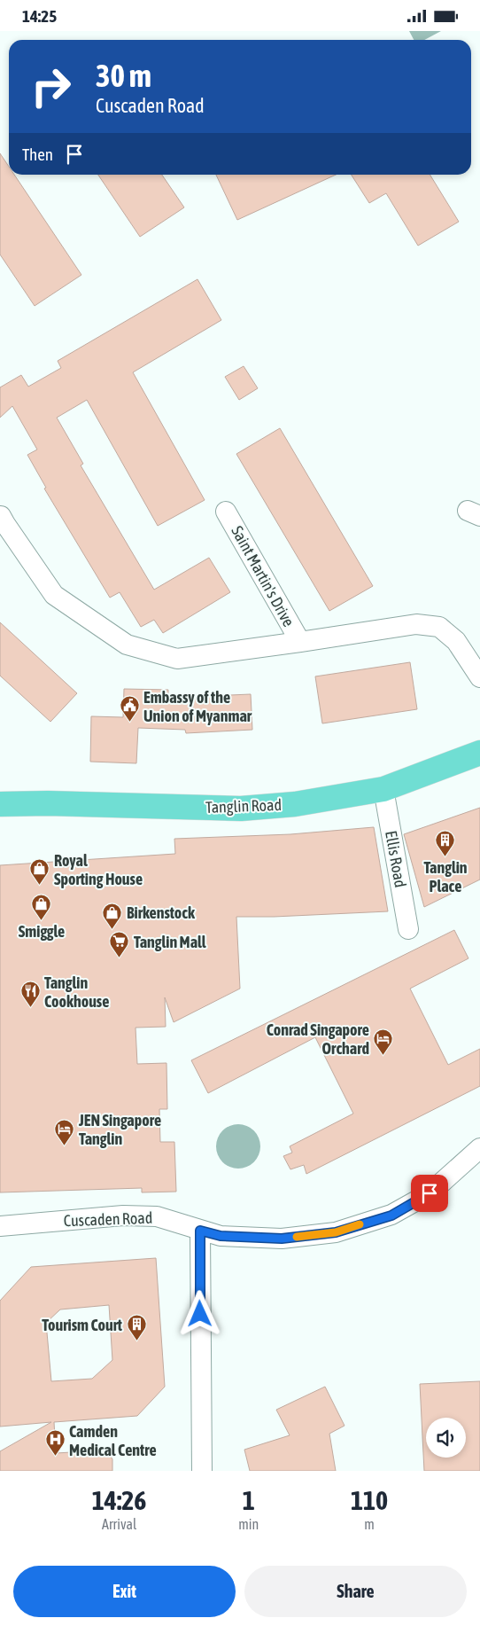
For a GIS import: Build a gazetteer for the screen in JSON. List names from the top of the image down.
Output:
{
  "streets": {
    "main road": ["Tanglin Road"],
    "street": ["Saint Martin's Drive", "Ellis Road", "Cuscaden Road"]
  },
  "crossings": [
    ["Tanglin Road", "Ellis Road"]
  ],
  "places": {
    "public building": ["Embassy of the Union of Myanmar"],
    "building": ["Tanglin Place", "Tourism Court"],
    "shop": ["Royal Sporting House", "Smiggle", "Birkenstock"],
    "supermarket": ["Tanglin Mall"],
    "restaurant": ["Tanglin Cookhouse"],
    "hotel": ["Conrad Singapore Orchard", "JEN Singapore Tanglin"],
    "hospital": ["Camden Medical Centre"]
  },
  "page": {
    "status": "14:25",
    "turn": ["30 m", "Cuscaden Road"],
    "then": "Then",
    "eta": [
      "14:26",
      "Arrival",
      "1",
      "min",
      "110",
      "m"
    ],
    "buttons": ["Exit", "Share"]
  }
}
